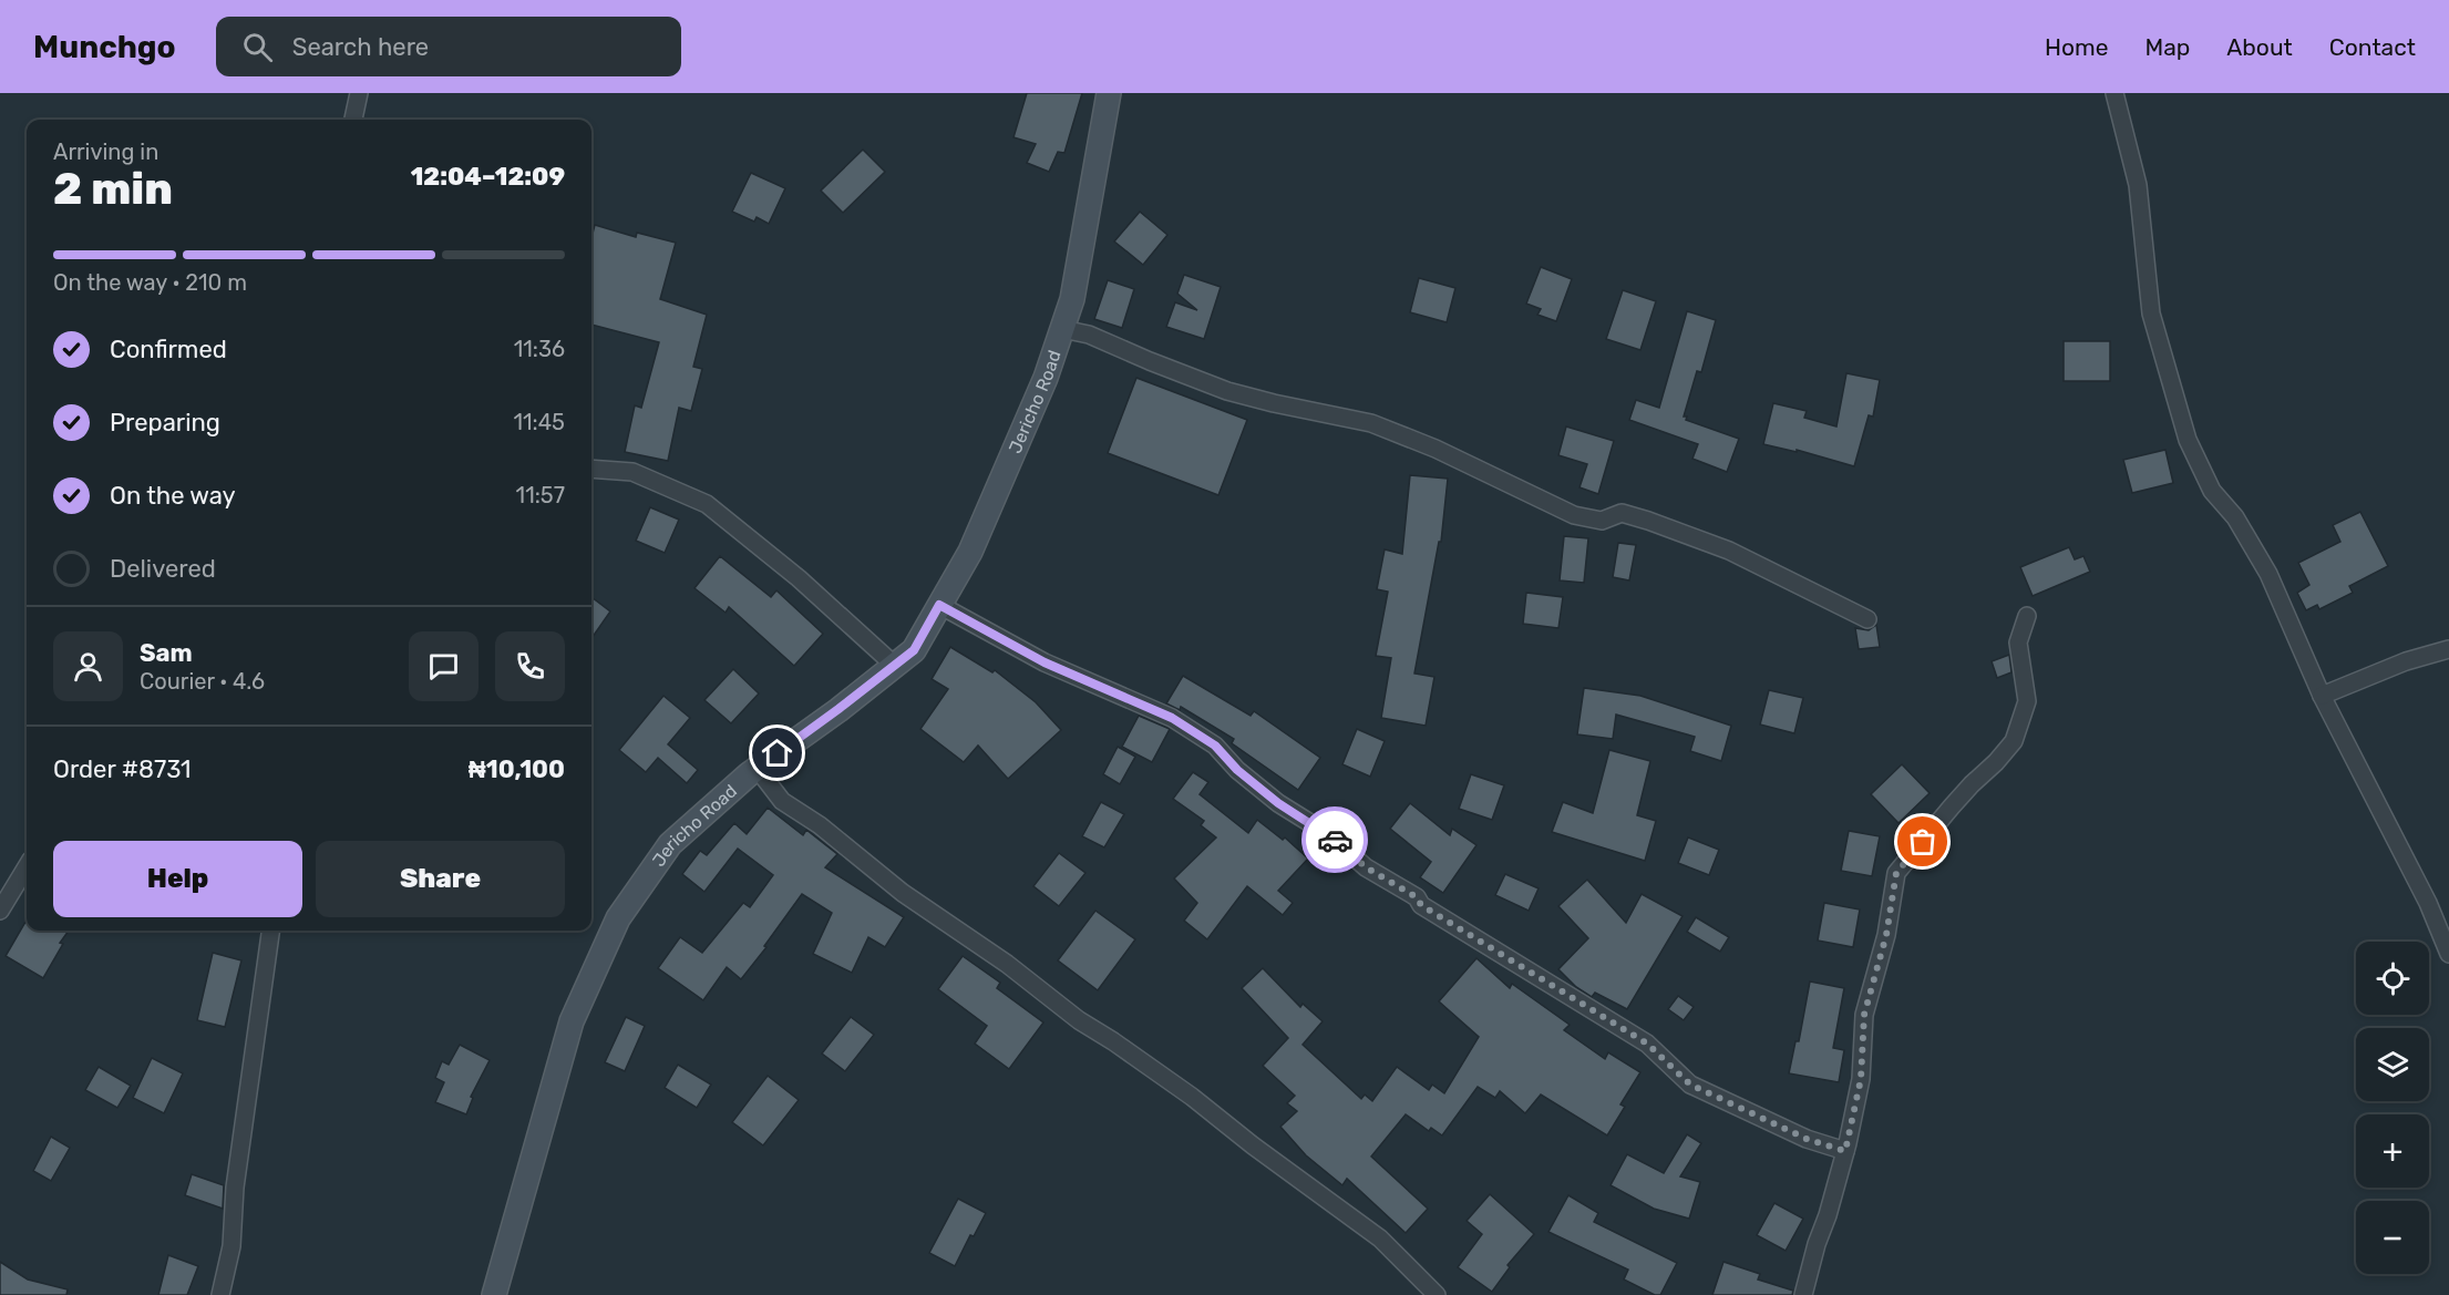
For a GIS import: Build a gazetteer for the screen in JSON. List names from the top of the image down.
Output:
{
  "streets": {
    "street": ["Jericho Road"]
  },
  "page": {
    "header": "Munchgo",
    "search": "Search here",
    "nav": [
      "Home",
      "Map",
      "About",
      "Contact"
    ],
    "heading": ["2 min", "Arriving in", "12:04–12:09"],
    "panel": [
      "Sam",
      "Courier · 4.6",
      "Order #8731",
      "₦10,100"
    ],
    "bar": "On the way · 210 m",
    "list": [
      ["Confirmed", "11:36"],
      ["Preparing", "11:45"],
      ["On the way", "11:57"],
      "Delivered"
    ],
    "buttons": ["Help", "Share"],
    "map_buttons": ["+", "−"]
  }
}
